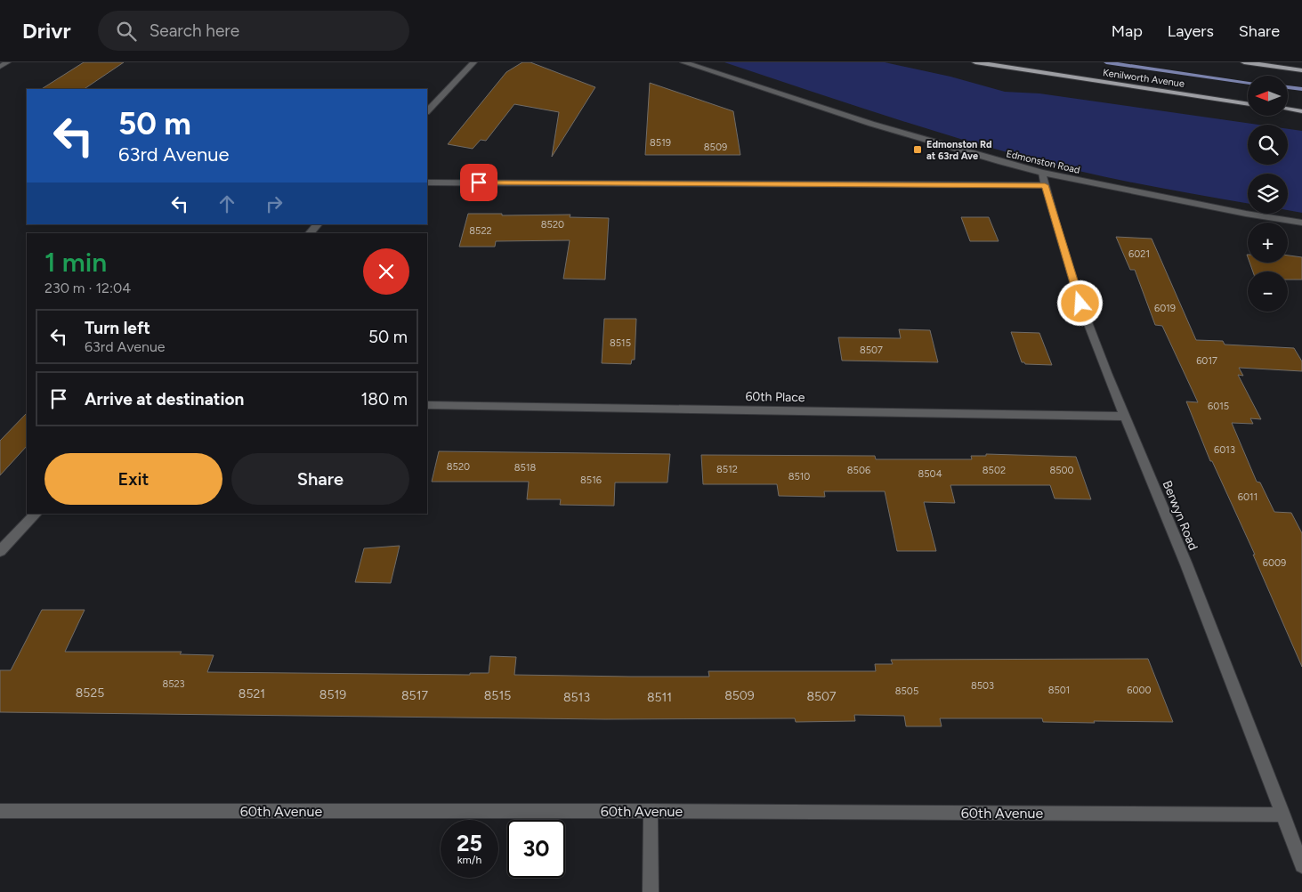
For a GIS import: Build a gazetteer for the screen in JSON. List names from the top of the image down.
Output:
{
  "streets": {
    "main road": ["Kenilworth Avenue"],
    "street": [
      "Edmonston Road",
      "60th Place",
      "Berwyn Road",
      "60th Avenue"
    ]
  },
  "crossings": [
    ["Edmonston Road", "Berwyn Road"],
    ["60th Place", "Berwyn Road"],
    ["Berwyn Road", "60th Avenue"]
  ],
  "places": {
    "transit": ["Edmonston Rd at 63rd Ave"]
  },
  "house_numbers": [
    "8519",
    "8509",
    "8520",
    "8522",
    "6021",
    "6019",
    "8515",
    "8507",
    "6017",
    "6015",
    "6013",
    "8520",
    "8518",
    "8512",
    "8506",
    "8502",
    "8500",
    "8504",
    "8510",
    "8516",
    "6011",
    "6009",
    "8523",
    "8503",
    "8501",
    "6000",
    "8505",
    "8525",
    "8521",
    "8519",
    "8517",
    "8515",
    "8509",
    "8507",
    "8513",
    "8511"
  ],
  "north": "left",
  "page": {
    "header": "Drivr",
    "search": "Search here",
    "nav": ["Map", "Layers", "Share"],
    "map_buttons": ["+", "−"],
    "turn": ["50 m", "63rd Avenue"],
    "heading": ["1 min", "230 m · 12:04"],
    "list": [
      {
        "name": "Turn left",
        "note": "63rd Avenue",
        "value": "50 m"
      },
      {
        "name": "Arrive at destination",
        "value": "180 m"
      }
    ],
    "buttons": ["Exit", "Share"],
    "speed": "25 km/h",
    "limit": "30"
  }
}
